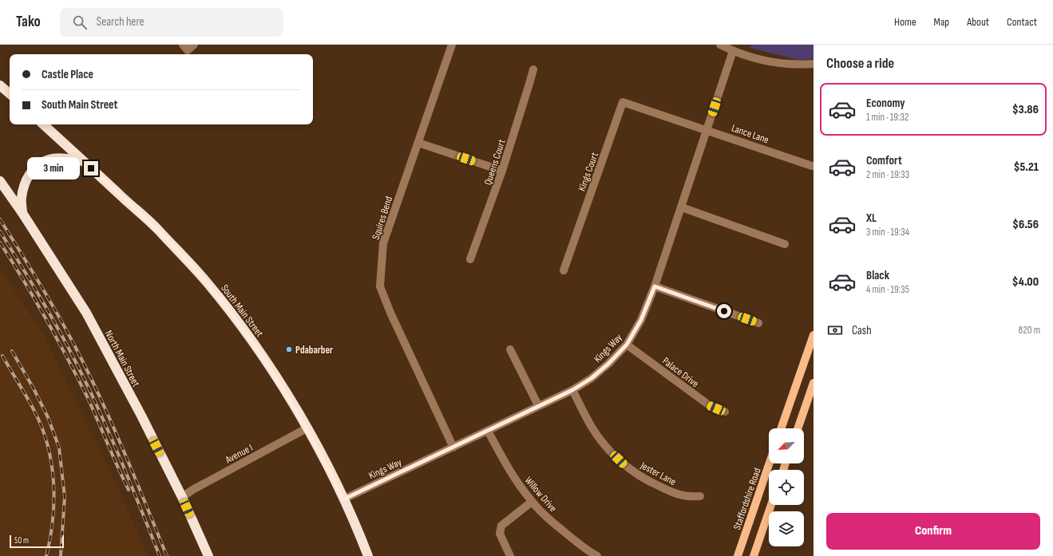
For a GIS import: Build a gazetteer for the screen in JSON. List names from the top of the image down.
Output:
{
  "streets": {
    "highway": ["South Main Street", "North Main Street"],
    "main road": ["Staffordshire Road"],
    "street": [
      "Lance Lane",
      "Queens Court",
      "Kings Court",
      "Squires Bend",
      "Kings Way",
      "Palace Drive",
      "Avenue I",
      "Jester Lane",
      "Willow Drive"
    ]
  },
  "crossings": [
    ["Lance Lane", "Kings Court"],
    ["Lance Lane", "Kings Way"],
    ["Squires Bend", "Kings Way"],
    ["South Main Street", "Kings Way"],
    ["South Main Street", "Avenue I"],
    ["Kings Way", "Palace Drive"],
    ["Kings Way", "Jester Lane"],
    ["Kings Way", "Willow Drive"],
    ["North Main Street", "Avenue I"]
  ],
  "places": ["Pdabarber"],
  "scale_bar": "50 m",
  "north": "bottom left",
  "page": {
    "header": "Tako",
    "search": "Search here",
    "nav": [
      "Home",
      "Map",
      "About",
      "Contact"
    ],
    "heading": "Choose a ride",
    "banner": ["Castle Place", "South Main Street"],
    "list": [
      {
        "name": "Economy",
        "note": "1 min · 19:32",
        "value": "$3.86"
      },
      {
        "name": "Comfort",
        "note": "2 min · 19:33",
        "value": "$5.21"
      },
      {
        "name": "XL",
        "note": "3 min · 19:34",
        "value": "$6.56"
      },
      {
        "name": "Black",
        "note": "4 min · 19:35",
        "value": "$4.00"
      }
    ],
    "bubble": "3 min",
    "pay": ["Cash", "820 m"],
    "buttons": "Confirm",
    "scale": "50 m"
  }
}
